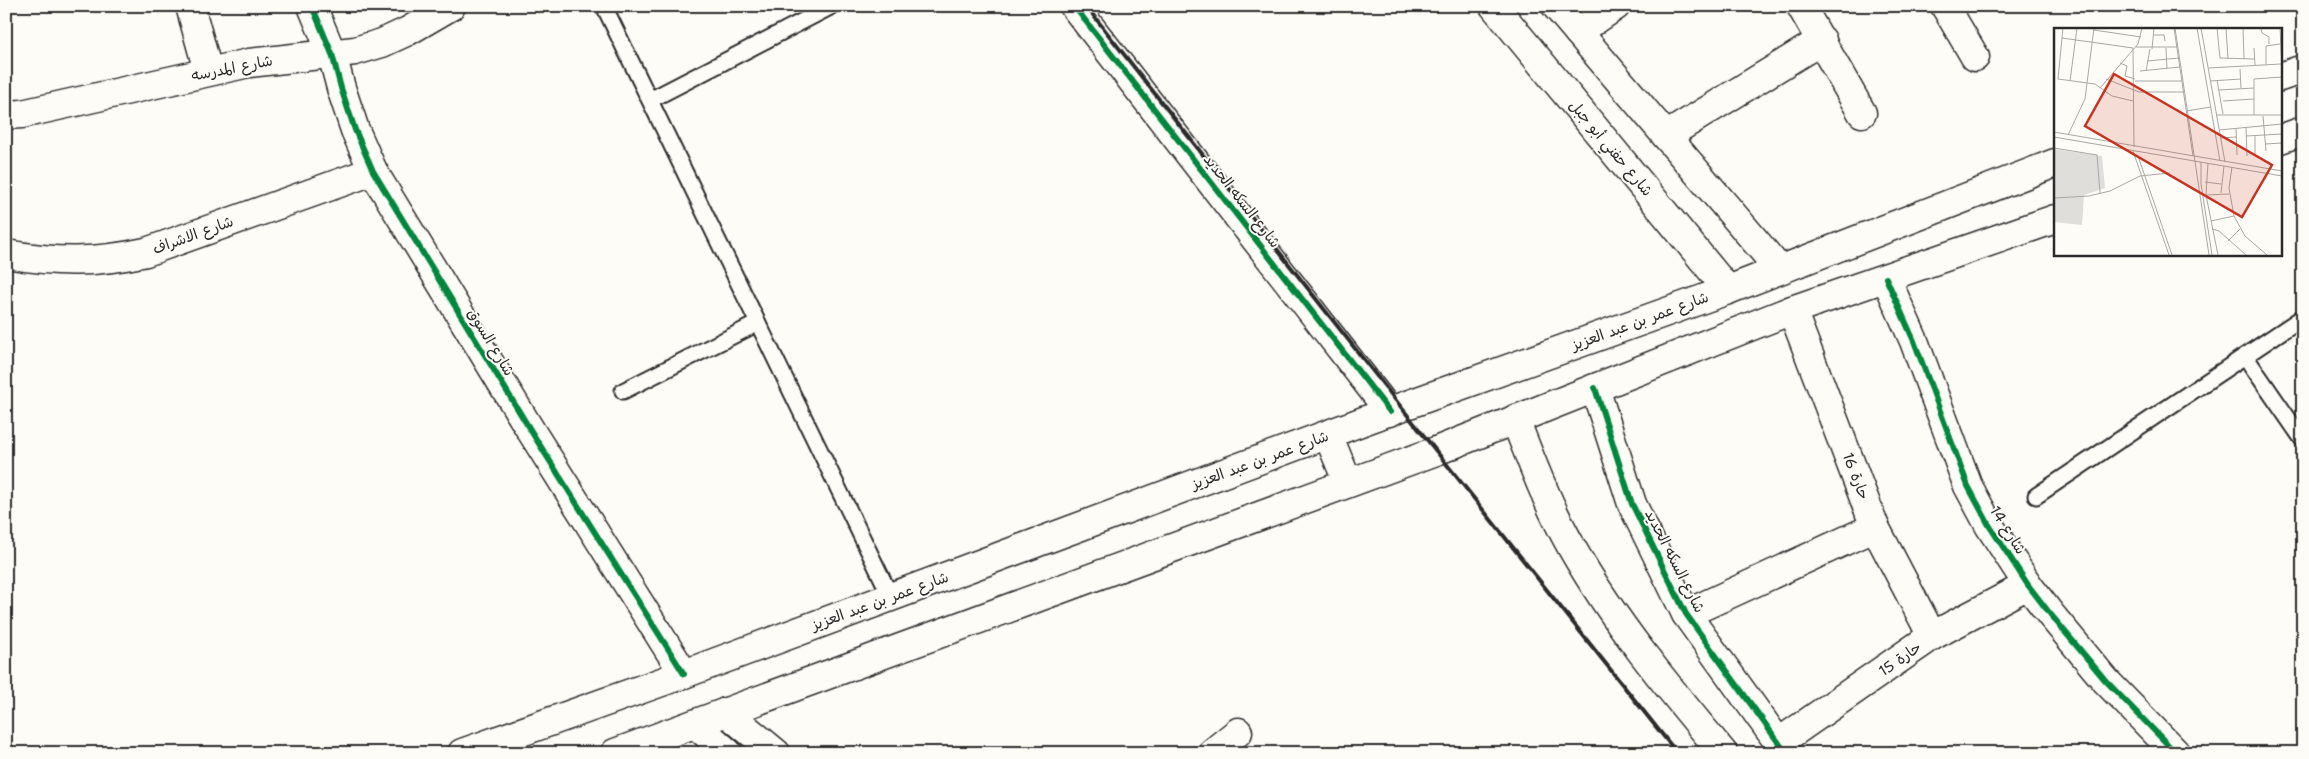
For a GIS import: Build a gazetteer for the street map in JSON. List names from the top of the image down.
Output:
{
  "streets": {
    "street": [
      "شارع المدرسه",
      "شارع حفني أبو جبل",
      "شارع السكه الحديد",
      "شارع الاشراف",
      "شارع عمر بن عبد العزيز",
      "شارع السوق",
      "حارة 16",
      "شارع 14",
      "حارة 15"
    ]
  },
  "crossings": [
    ["شارع المدرسه", "شارع السوق"],
    ["شارع حفني أبو جبل", "شارع عمر بن عبد العزيز"],
    ["شارع السكه الحديد", "شارع عمر بن عبد العزيز"],
    ["شارع السكه الحديد", "حارة 15"],
    ["شارع الاشراف", "شارع السوق"],
    ["شارع عمر بن عبد العزيز", "شارع السوق"],
    ["حارة 16", "حارة 15"],
    ["شارع 14", "حارة 15"]
  ]
}
